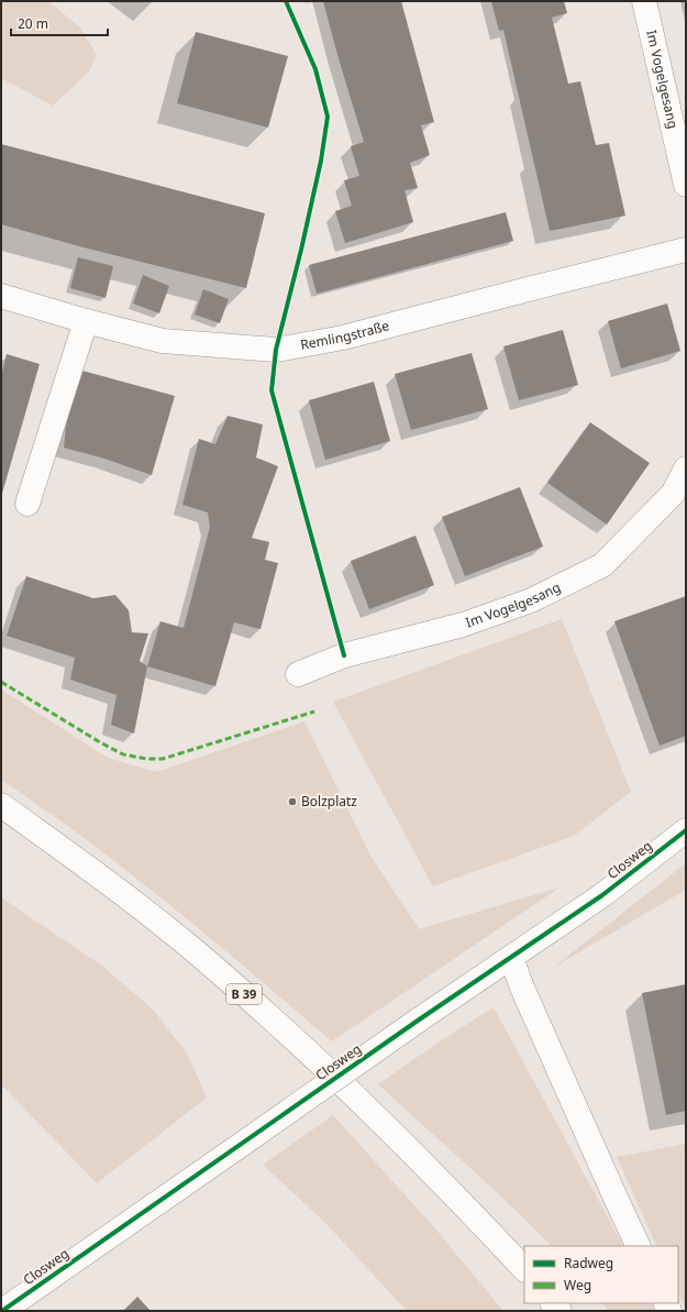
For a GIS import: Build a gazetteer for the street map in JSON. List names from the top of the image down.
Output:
{
  "streets": {
    "street": [
      "Im Vogelgesang",
      "Remlingstraße",
      "Closweg",
      "B 39"
    ]
  },
  "places": ["Bolzplatz"],
  "legend": ["Radweg", "Weg"],
  "scale_bar": "20 m"
}
